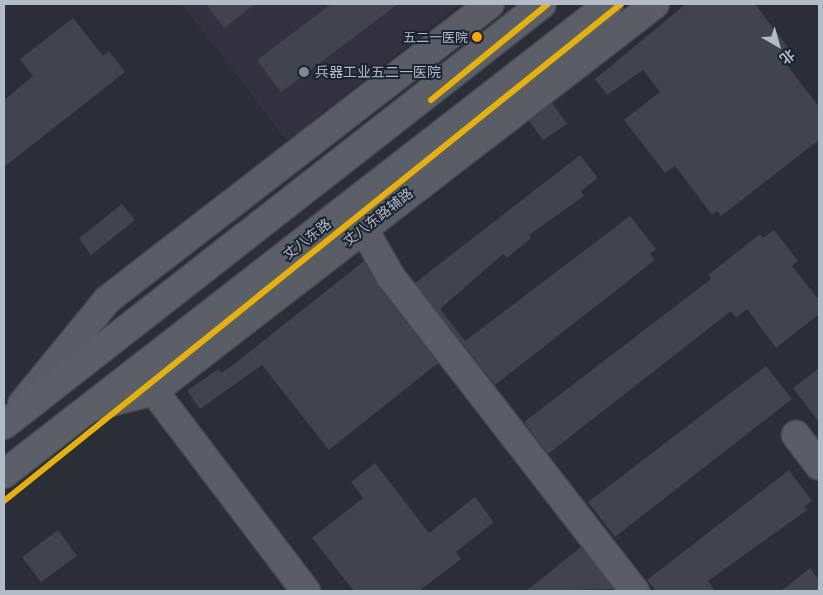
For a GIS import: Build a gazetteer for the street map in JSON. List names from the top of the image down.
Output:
{
  "streets": {
    "main road": ["丈八东路"],
    "street": ["丈八东路辅路"]
  },
  "crossings": [
    ["丈八东路辅路", "丈八东路"]
  ],
  "places": ["五二一医院", "兵器工业五二一医院"],
  "north": "bottom right"
}
